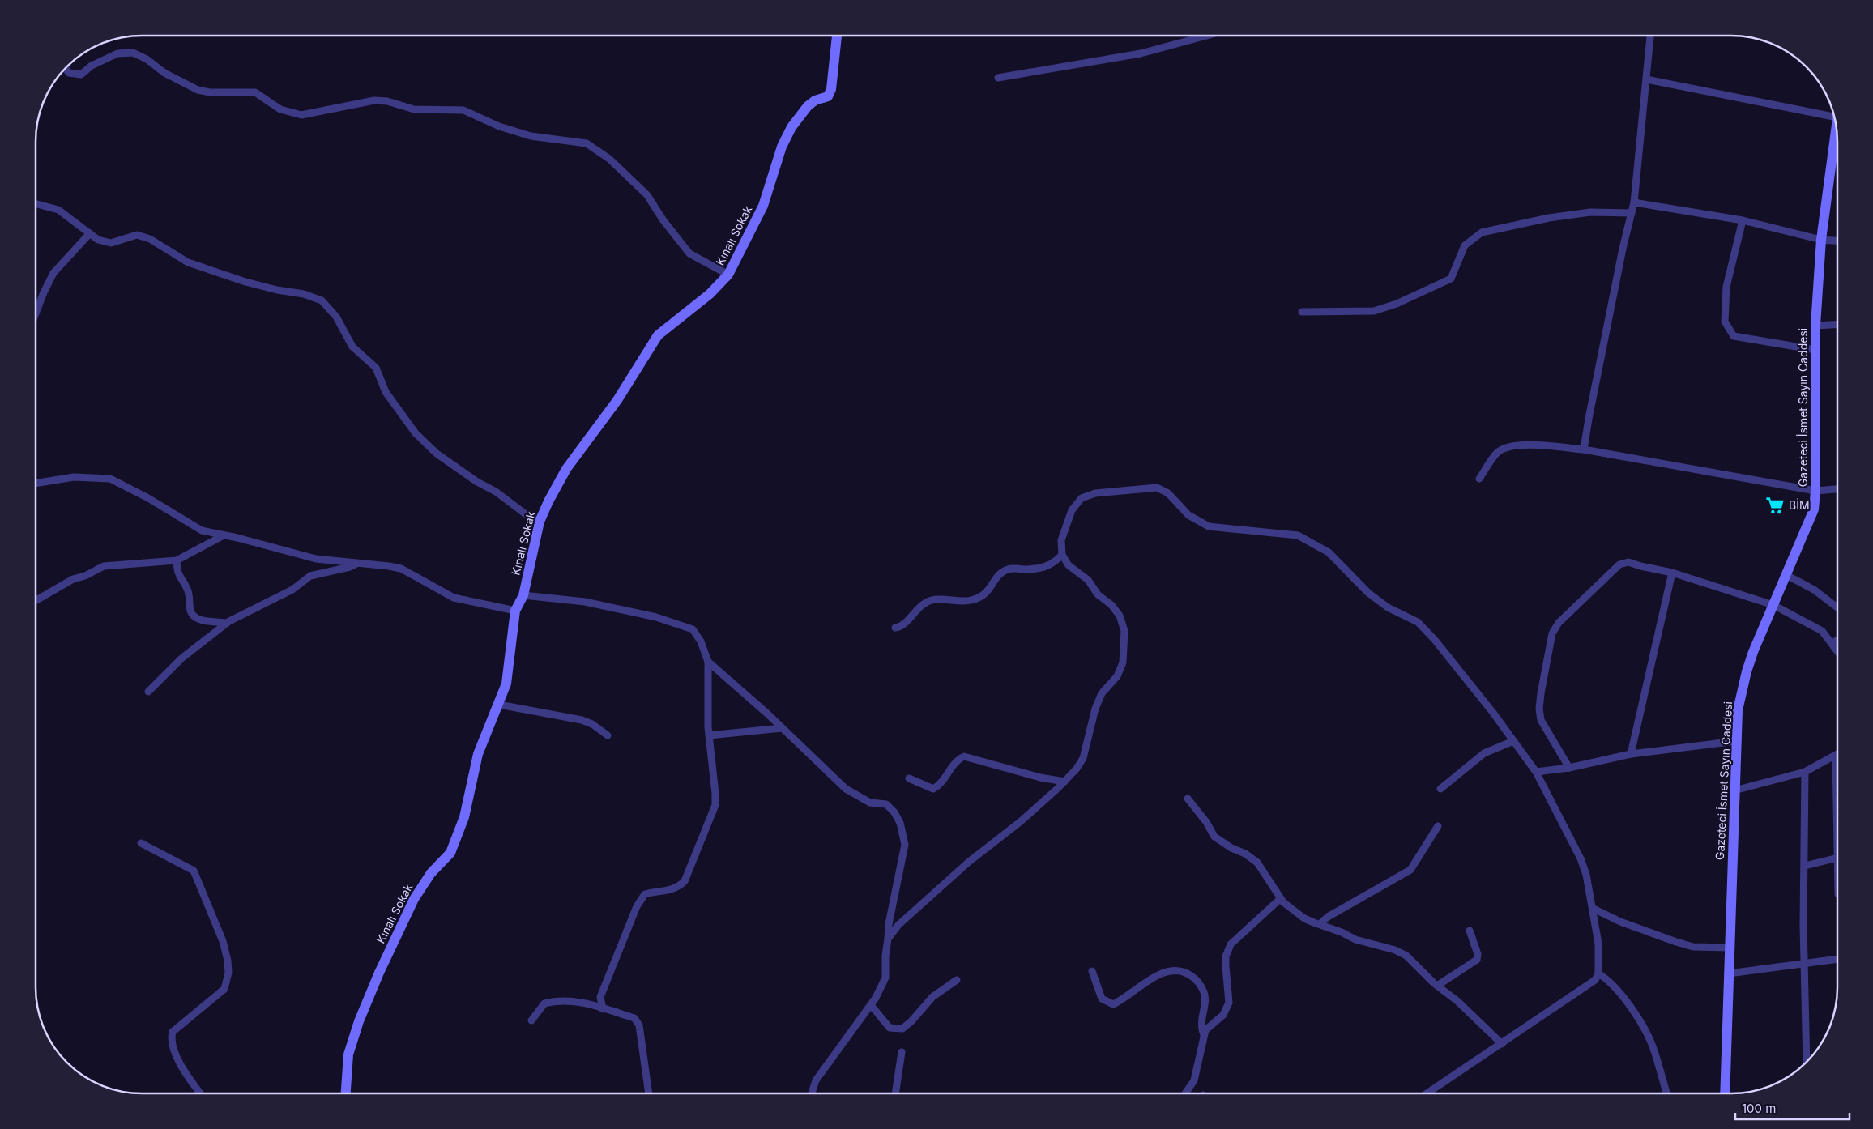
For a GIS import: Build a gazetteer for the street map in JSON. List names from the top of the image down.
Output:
{
  "streets": {
    "street": ["Kınalı Sokak", "Gazeteci İsmet Sayın Caddesi"]
  },
  "places": {
    "supermarket": ["BİM"]
  },
  "scale_bar": "100 m"
}
